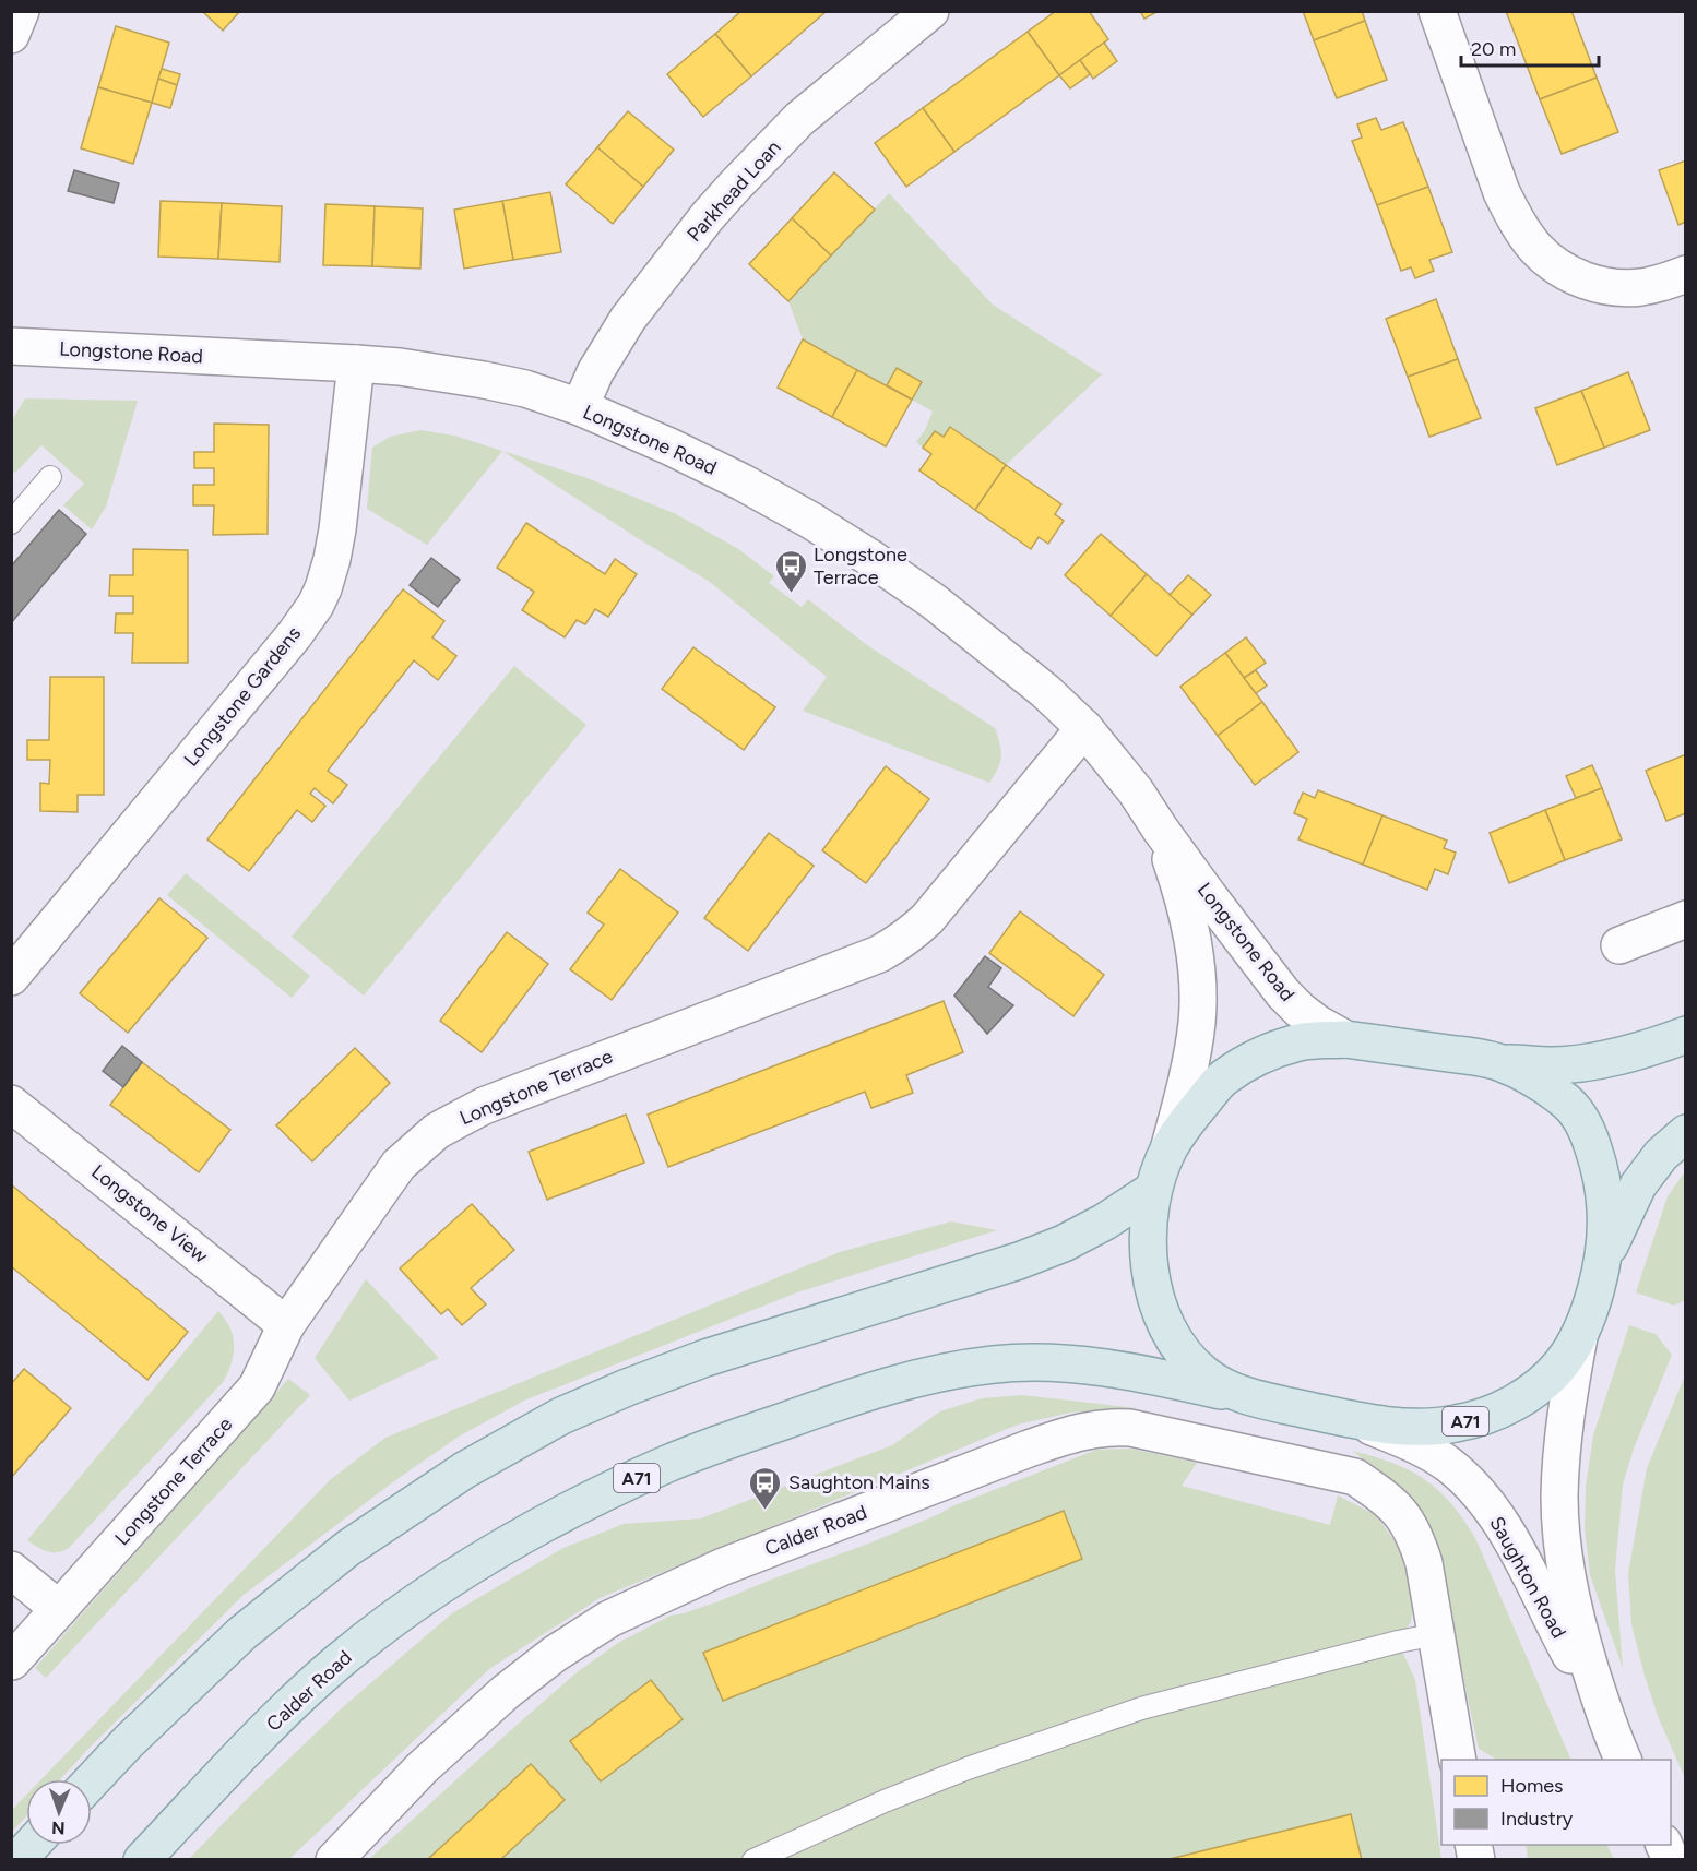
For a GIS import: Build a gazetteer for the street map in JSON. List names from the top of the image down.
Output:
{
  "streets": {
    "main road": ["A71", "Calder Road"],
    "street": [
      "Parkhead Loan",
      "Longstone Road",
      "Longstone Gardens",
      "Longstone Terrace",
      "Longstone View",
      "Saughton Road"
    ]
  },
  "crossings": [
    ["Parkhead Loan", "Longstone Road"],
    ["Longstone Road", "Longstone Gardens"],
    ["Longstone Road", "Longstone Terrace"],
    ["Longstone Road", "A71"],
    ["Longstone Terrace", "Longstone View"],
    ["A71", "Calder Road"],
    ["A71", "Saughton Road"]
  ],
  "places": {
    "bus stop": ["Longstone Terrace", "Saughton Mains"]
  },
  "legend": ["Homes", "Industry"],
  "scale_bar": "20 m",
  "north": "bottom"
}
